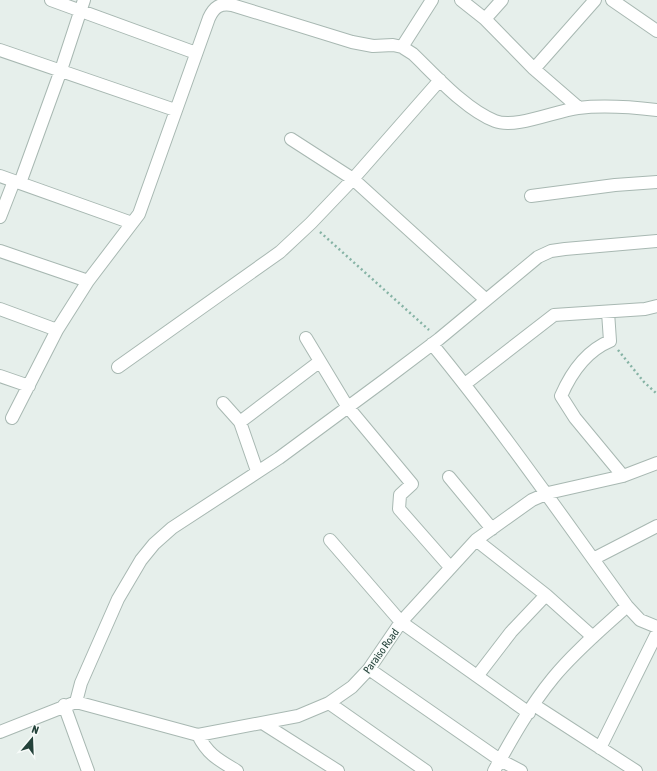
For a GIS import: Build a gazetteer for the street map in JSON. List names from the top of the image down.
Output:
{
  "streets": {
    "street": ["Paraiso Road"]
  },
  "north": "top"
}
